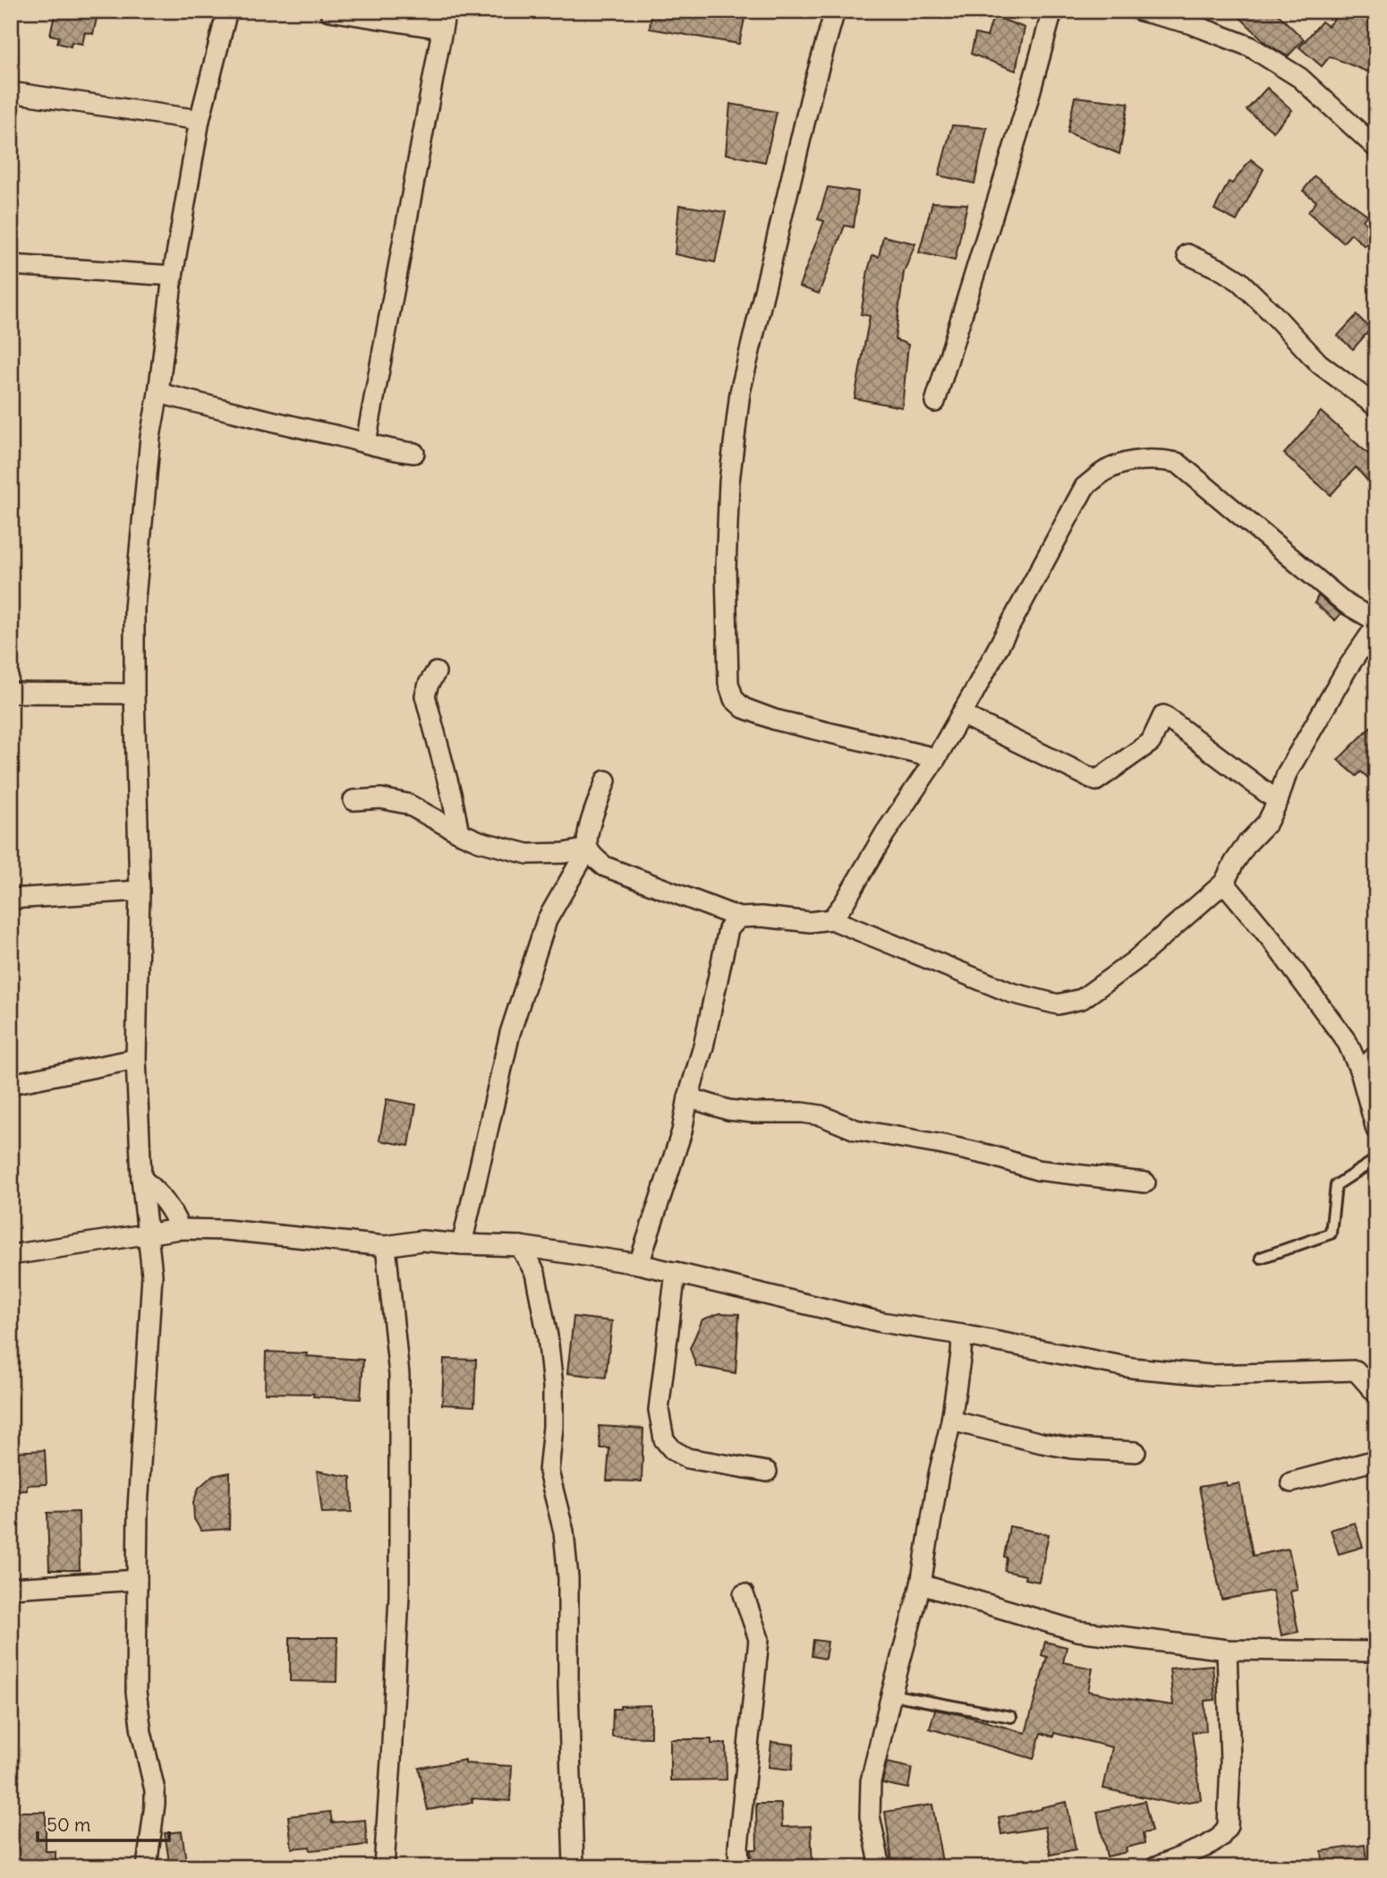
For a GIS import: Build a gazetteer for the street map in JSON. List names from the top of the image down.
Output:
{
  "scale_bar": "50 m"
}
